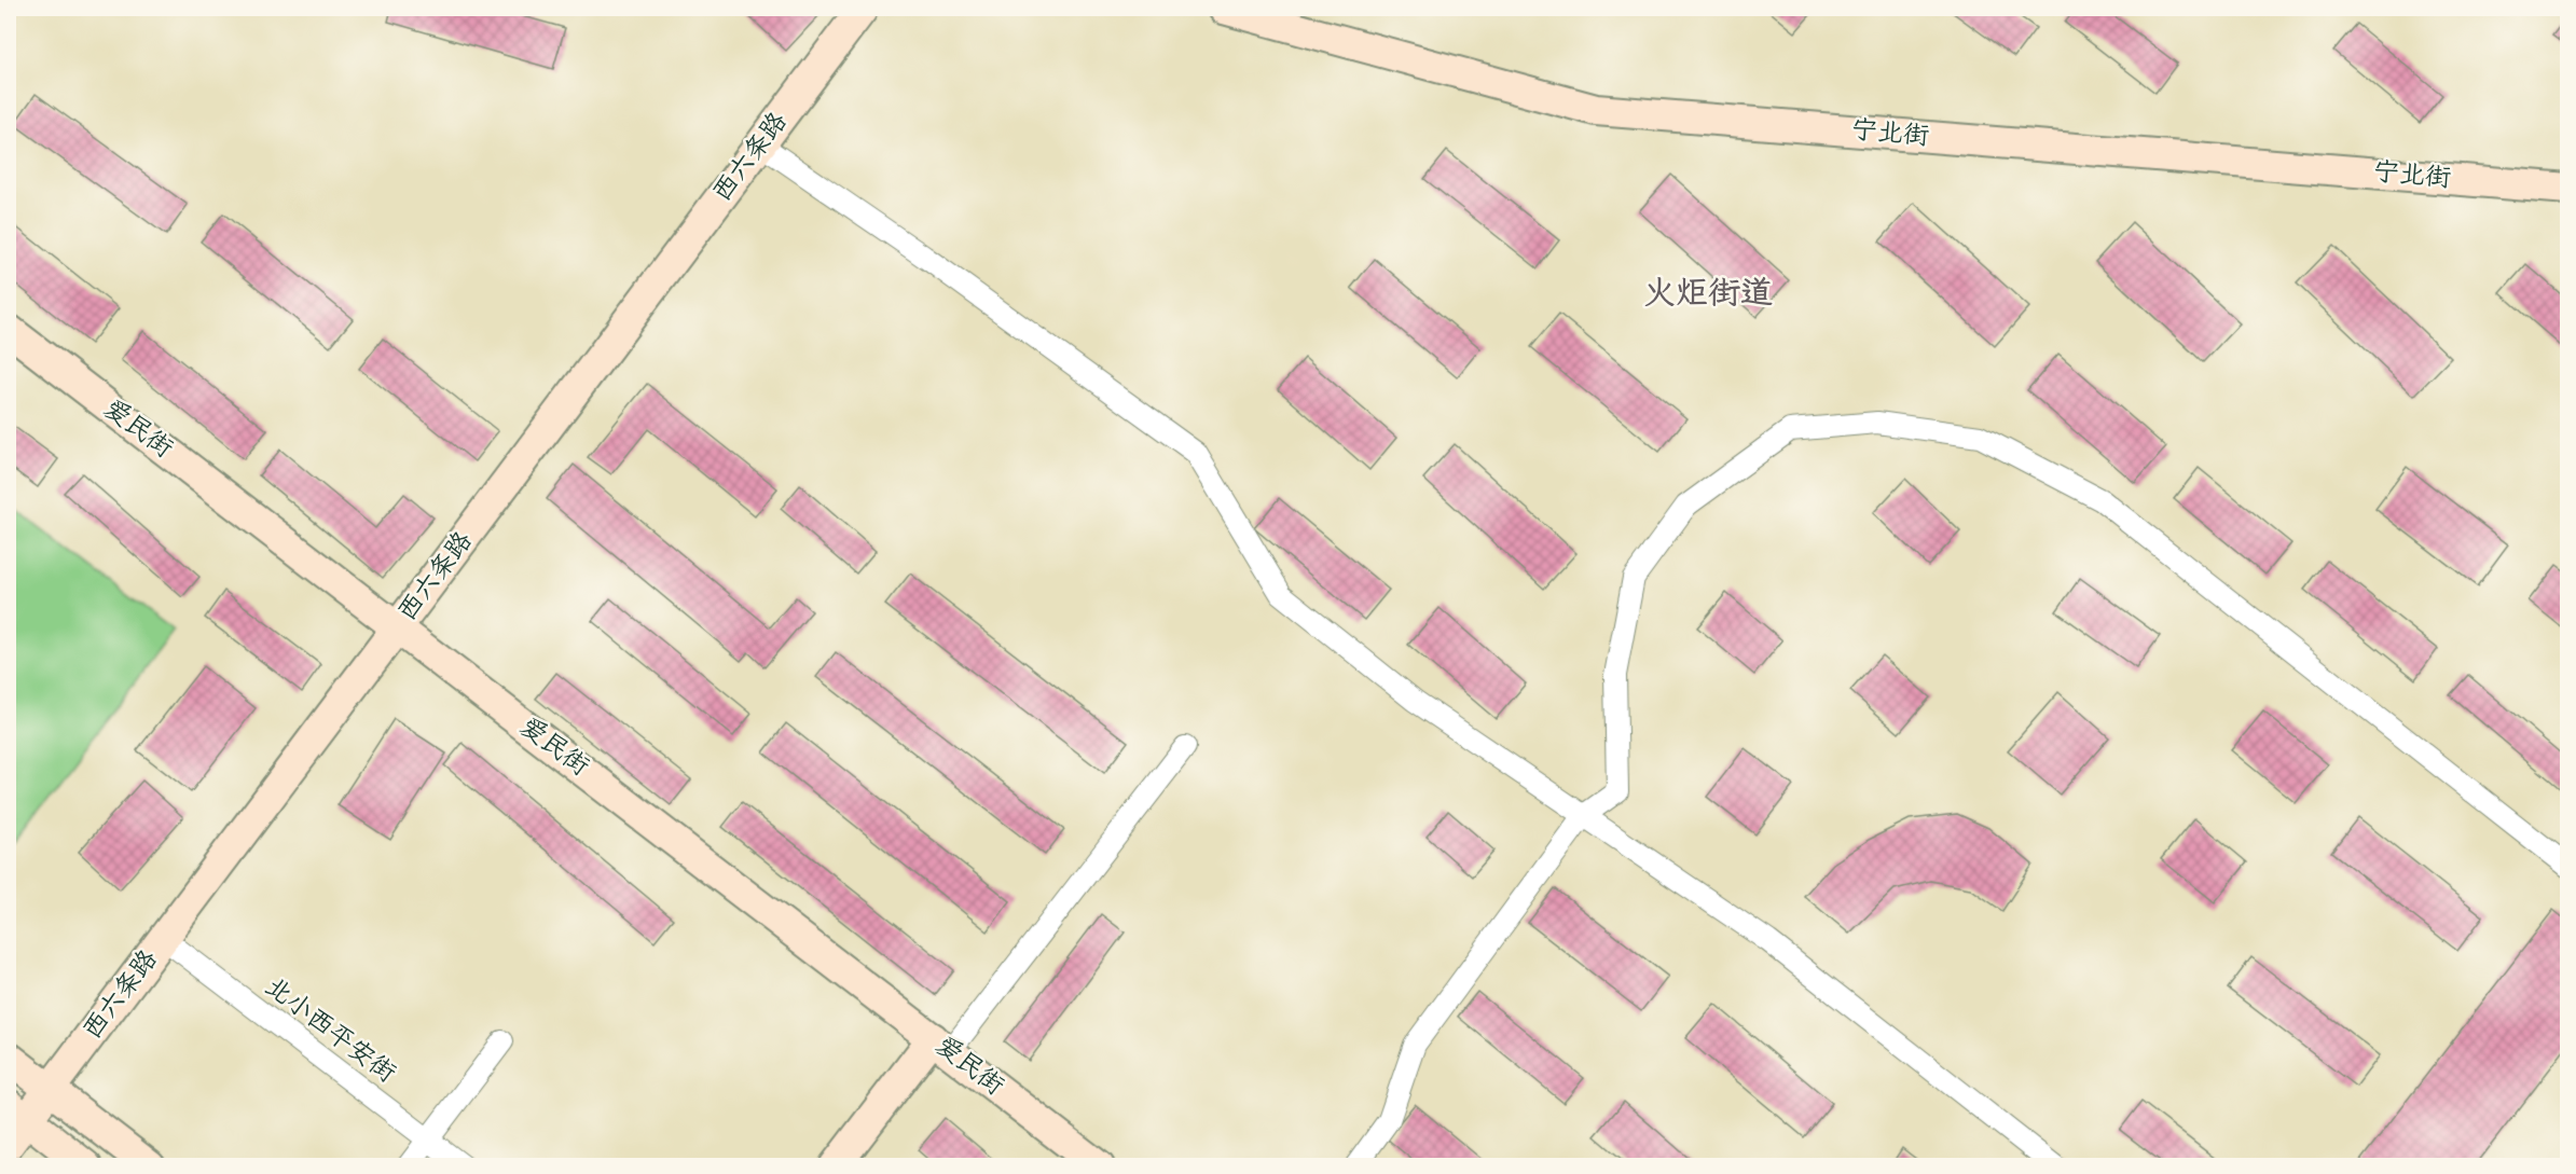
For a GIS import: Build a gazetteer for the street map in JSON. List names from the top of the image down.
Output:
{
  "streets": {
    "street": [
      "宁北街",
      "西六条路",
      "爱民街",
      "北小西平安街"
    ]
  },
  "crossings": [
    ["西六条路", "爱民街"],
    ["西六条路", "北小西平安街"]
  ],
  "districts": ["火炬街道"]
}
